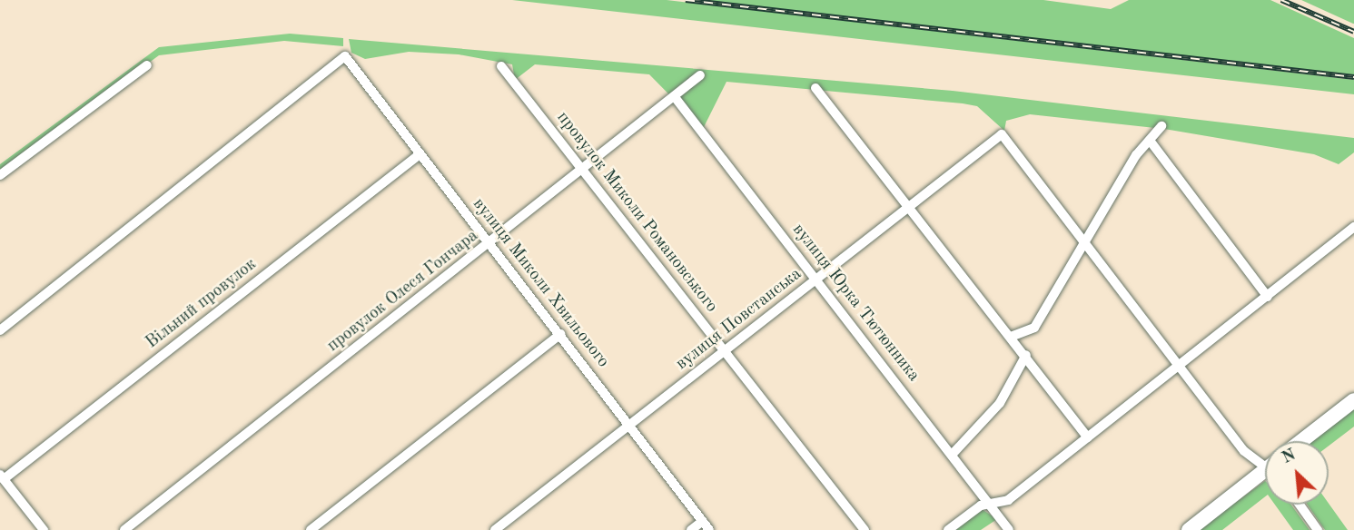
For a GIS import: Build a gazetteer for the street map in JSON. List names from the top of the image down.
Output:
{
  "streets": {
    "street": [
      "провулок Миколи Романовського",
      "вулиця Миколи Хвильового",
      "провулок Олеся Гончара",
      "вулиця Юрка Тютюнника",
      "Вільний провулок",
      "вулиця Повстанська"
    ]
  },
  "crossings": [
    ["провулок Миколи Романовського", "провулок Олеся Гончара"],
    ["провулок Миколи Романовського", "вулиця Повстанська"],
    ["вулиця Миколи Хвильового", "провулок Олеся Гончара"],
    ["вулиця Миколи Хвильового", "Вільний провулок"],
    ["вулиця Миколи Хвильового", "вулиця Повстанська"],
    ["провулок Олеся Гончара", "вулиця Юрка Тютюнника"],
    ["вулиця Юрка Тютюнника", "вулиця Повстанська"]
  ],
  "north": "top left"
}
